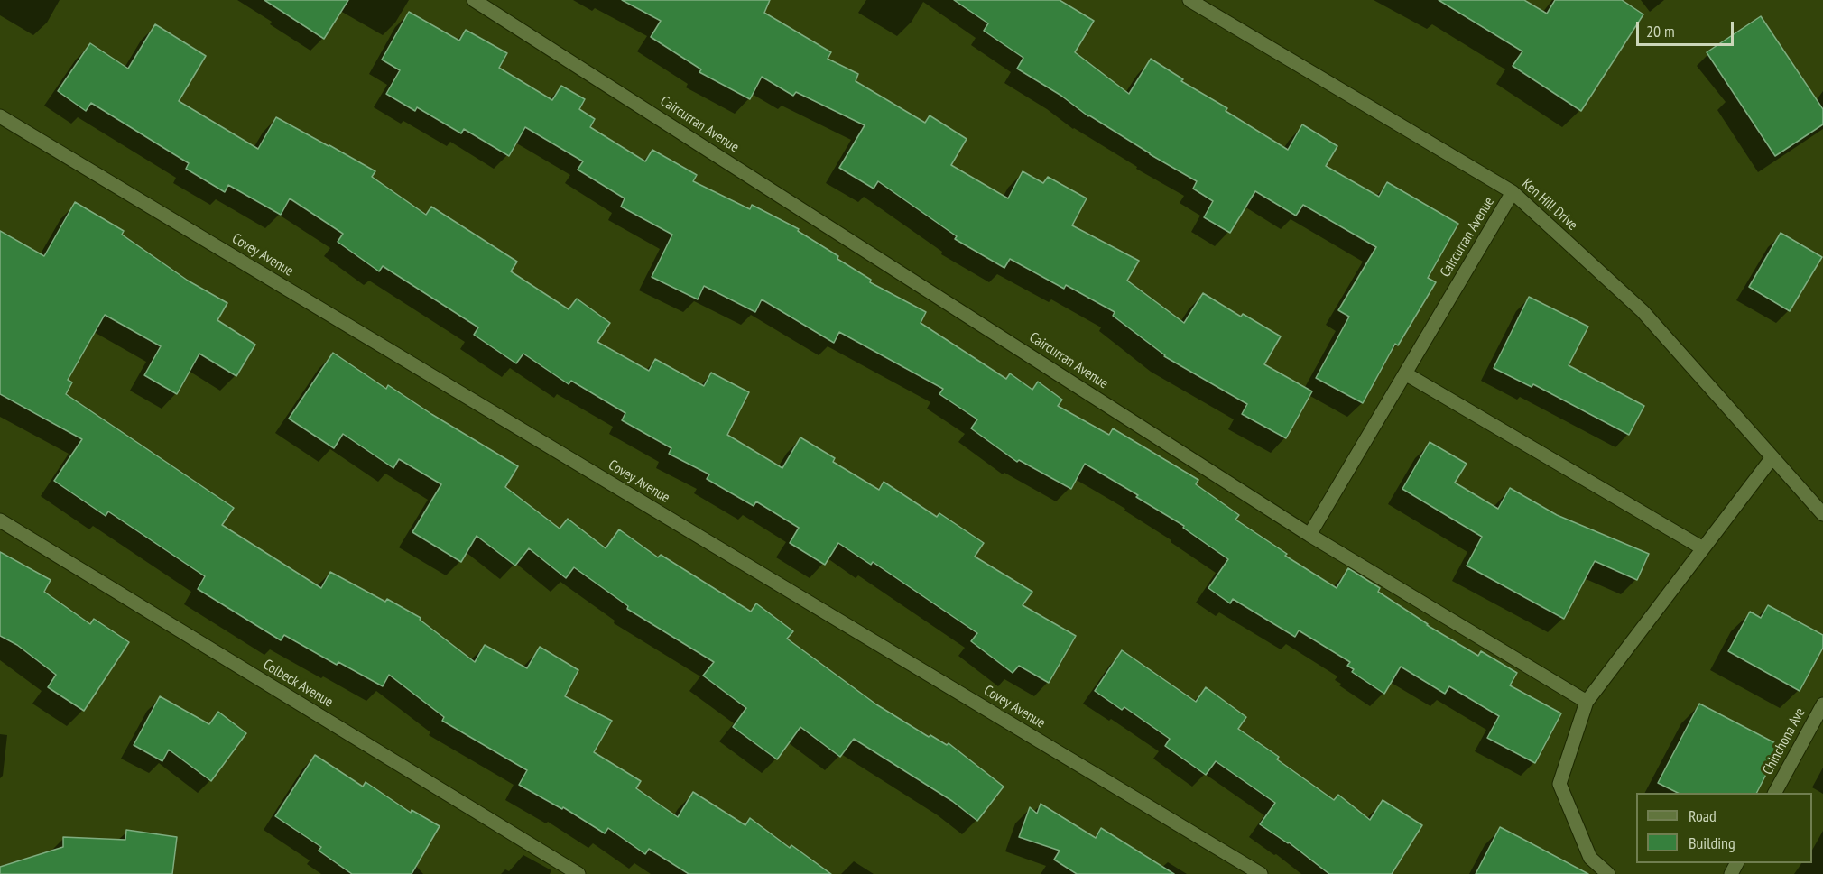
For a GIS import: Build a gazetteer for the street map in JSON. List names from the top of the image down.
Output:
{
  "streets": {
    "street": [
      "Caircurran Avenue",
      "Ken Hill Drive",
      "Covey Avenue",
      "Colbeck Avenue",
      "Chinchona Ave"
    ]
  },
  "crossings": [
    ["Caircurran Avenue", "Ken Hill Drive"]
  ],
  "legend": ["Road", "Building"],
  "scale_bar": "20 m"
}
